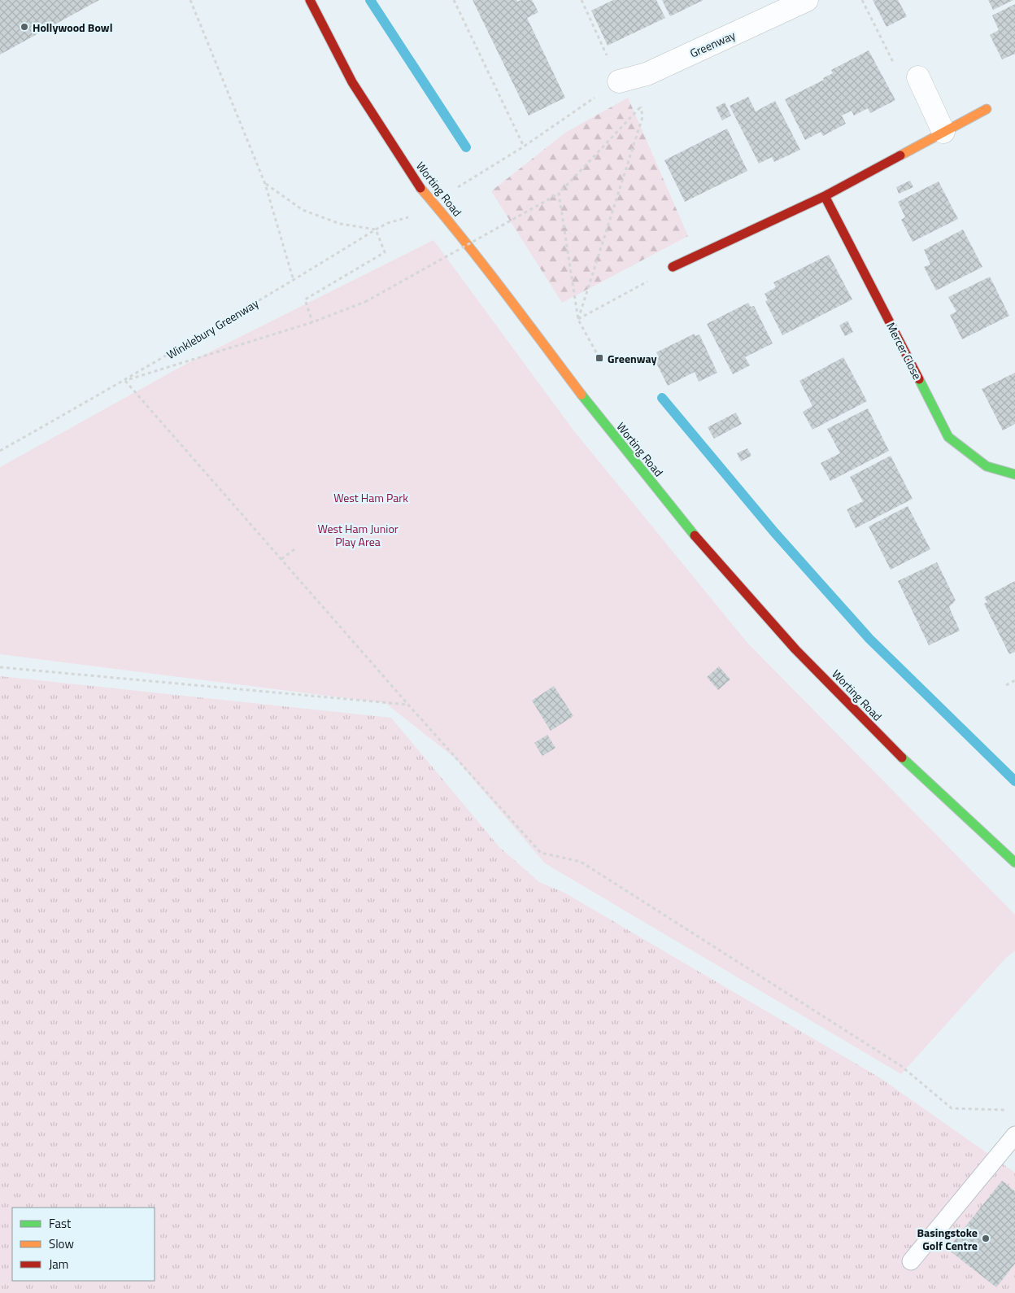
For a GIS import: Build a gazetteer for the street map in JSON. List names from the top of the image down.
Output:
{
  "streets": {
    "main road": ["Worting Road", "Mercer Close"],
    "street": ["Greenway"],
    "path": ["Winklebury Greenway"]
  },
  "parks": ["West Ham Park", "West Ham Junior Play Area"],
  "places": {
    "other": ["Hollywood Bowl", "Basingstoke Golf Centre"],
    "transit": ["Greenway"]
  },
  "legend": ["Fast", "Slow", "Jam"]
}
